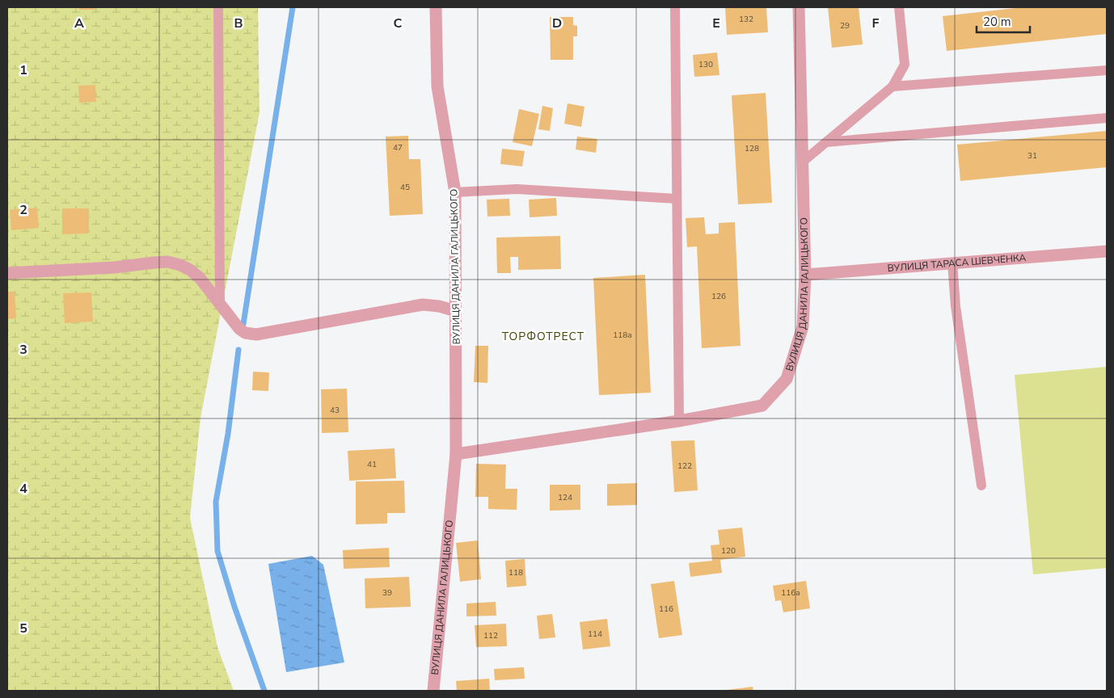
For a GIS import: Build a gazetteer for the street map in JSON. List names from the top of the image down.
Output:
{
  "streets": {
    "street": ["ВУЛИЦЯ ТАРАСА ШЕВЧЕНКА", "ВУЛИЦЯ ДАНИЛА ГАЛИЦЬКОГО"]
  },
  "crossings": [
    ["ВУЛИЦЯ ТАРАСА ШЕВЧЕНКА", "ВУЛИЦЯ ДАНИЛА ГАЛИЦЬКОГО"]
  ],
  "districts": ["ТОРФОТРЕСТ"],
  "house_numbers": [
    "132",
    "29",
    "130",
    "47",
    "128",
    "31",
    "45",
    "126",
    "118а",
    "43",
    "41",
    "122",
    "124",
    "120",
    "118",
    "39",
    "116а",
    "116",
    "114",
    "112"
  ],
  "scale_bar": "20 m",
  "grid": {
    "columns": [
      "A",
      "B",
      "C",
      "D",
      "E",
      "F"
    ],
    "rows": [
      "1",
      "2",
      "3",
      "4",
      "5"
    ]
  }
}
